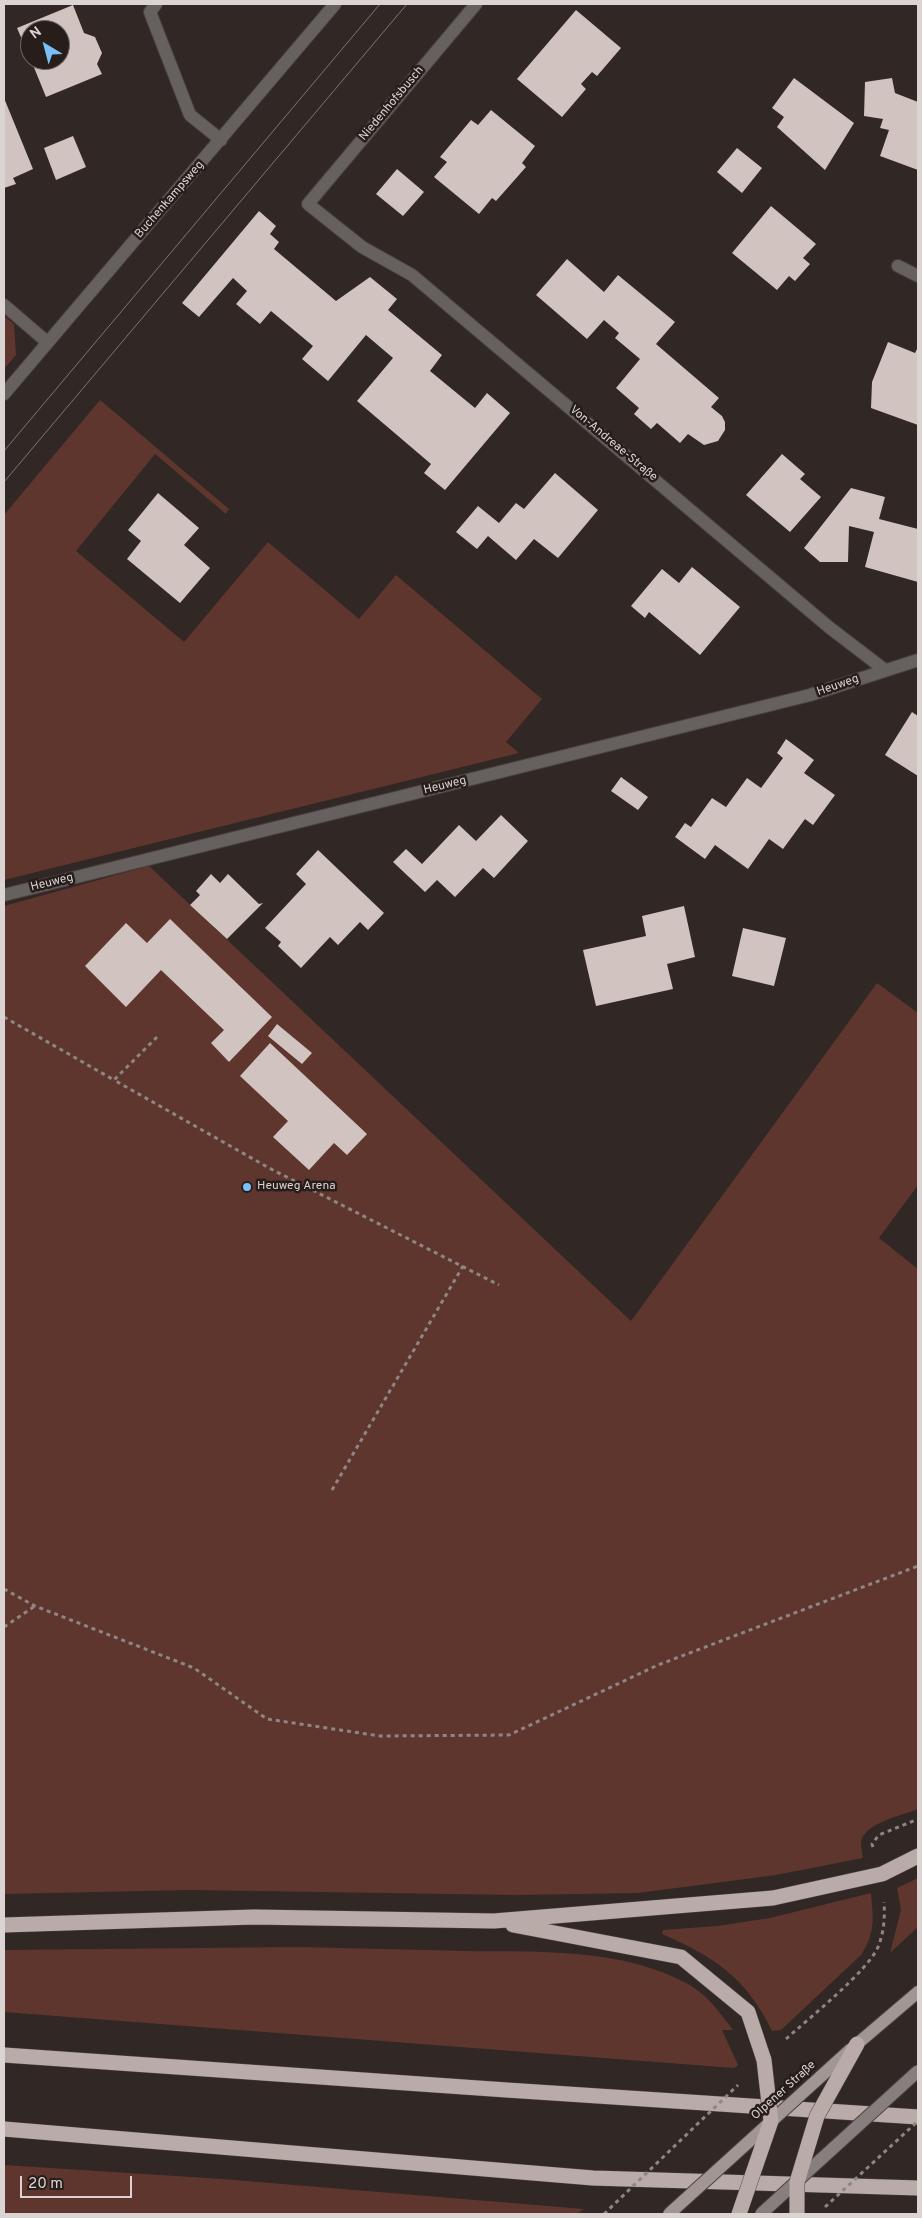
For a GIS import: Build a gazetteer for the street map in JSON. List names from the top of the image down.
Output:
{
  "streets": {
    "main road": ["Olpener Straße"],
    "street": [
      "Niedenhofsbusch",
      "Buchenkampsweg",
      "Von-Andreae-Straße",
      "Heuweg"
    ]
  },
  "crossings": [
    ["Niedenhofsbusch", "Von-Andreae-Straße"],
    ["Von-Andreae-Straße", "Heuweg"]
  ],
  "places": ["Heuweg Arena"],
  "scale_bar": "20 m",
  "north": "top left"
}
